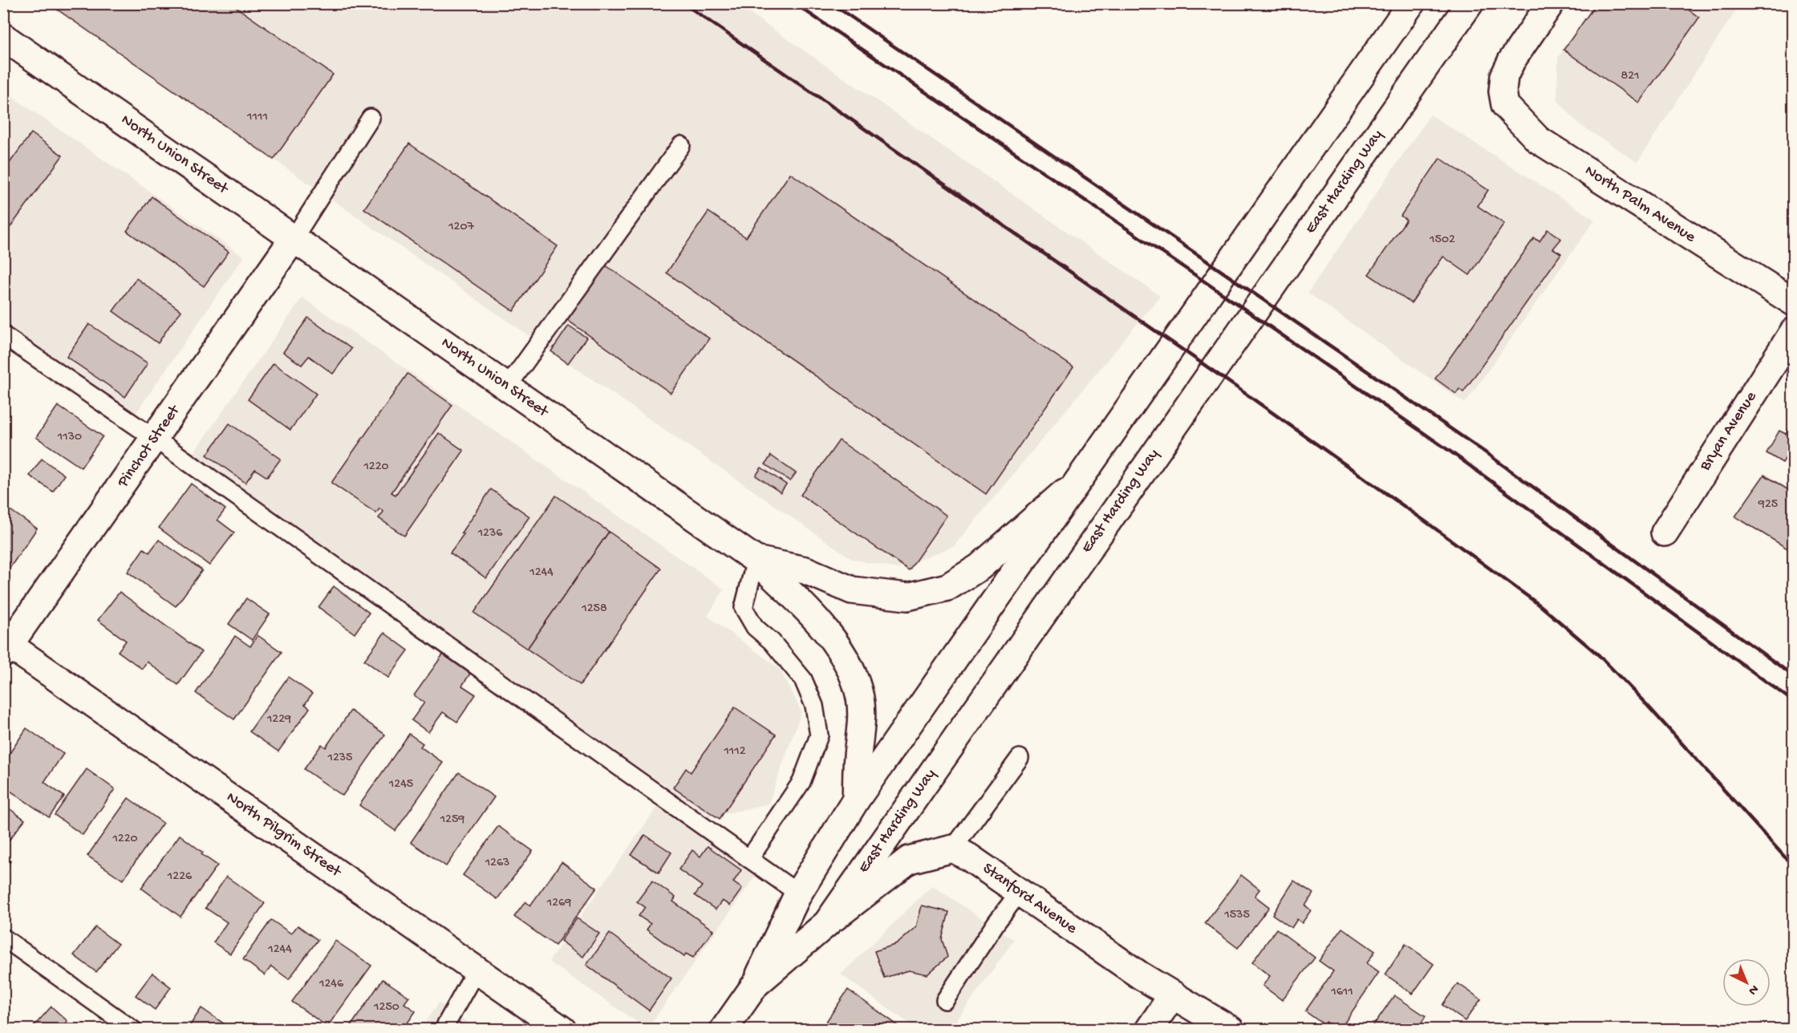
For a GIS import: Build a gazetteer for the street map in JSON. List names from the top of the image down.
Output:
{
  "streets": {
    "street": [
      "North Union Street",
      "East Harding Way",
      "North Palm Avenue",
      "Bryan Avenue",
      "Pinchot Street",
      "North Pilgrim Street",
      "Stanford Avenue"
    ]
  },
  "crossings": [
    ["North Union Street", "East Harding Way"],
    ["North Union Street", "Pinchot Street"],
    ["Pinchot Street", "North Pilgrim Street"]
  ],
  "house_numbers": [
    "821",
    "1111",
    "1207",
    "1502",
    "1130",
    "1220",
    "925",
    "1236",
    "1244",
    "1258",
    "1229",
    "1112",
    "1235",
    "1245",
    "1259",
    "1220",
    "1263",
    "1226",
    "1269",
    "1535",
    "1244",
    "1246",
    "1611",
    "1250"
  ],
  "north": "bottom right"
}
